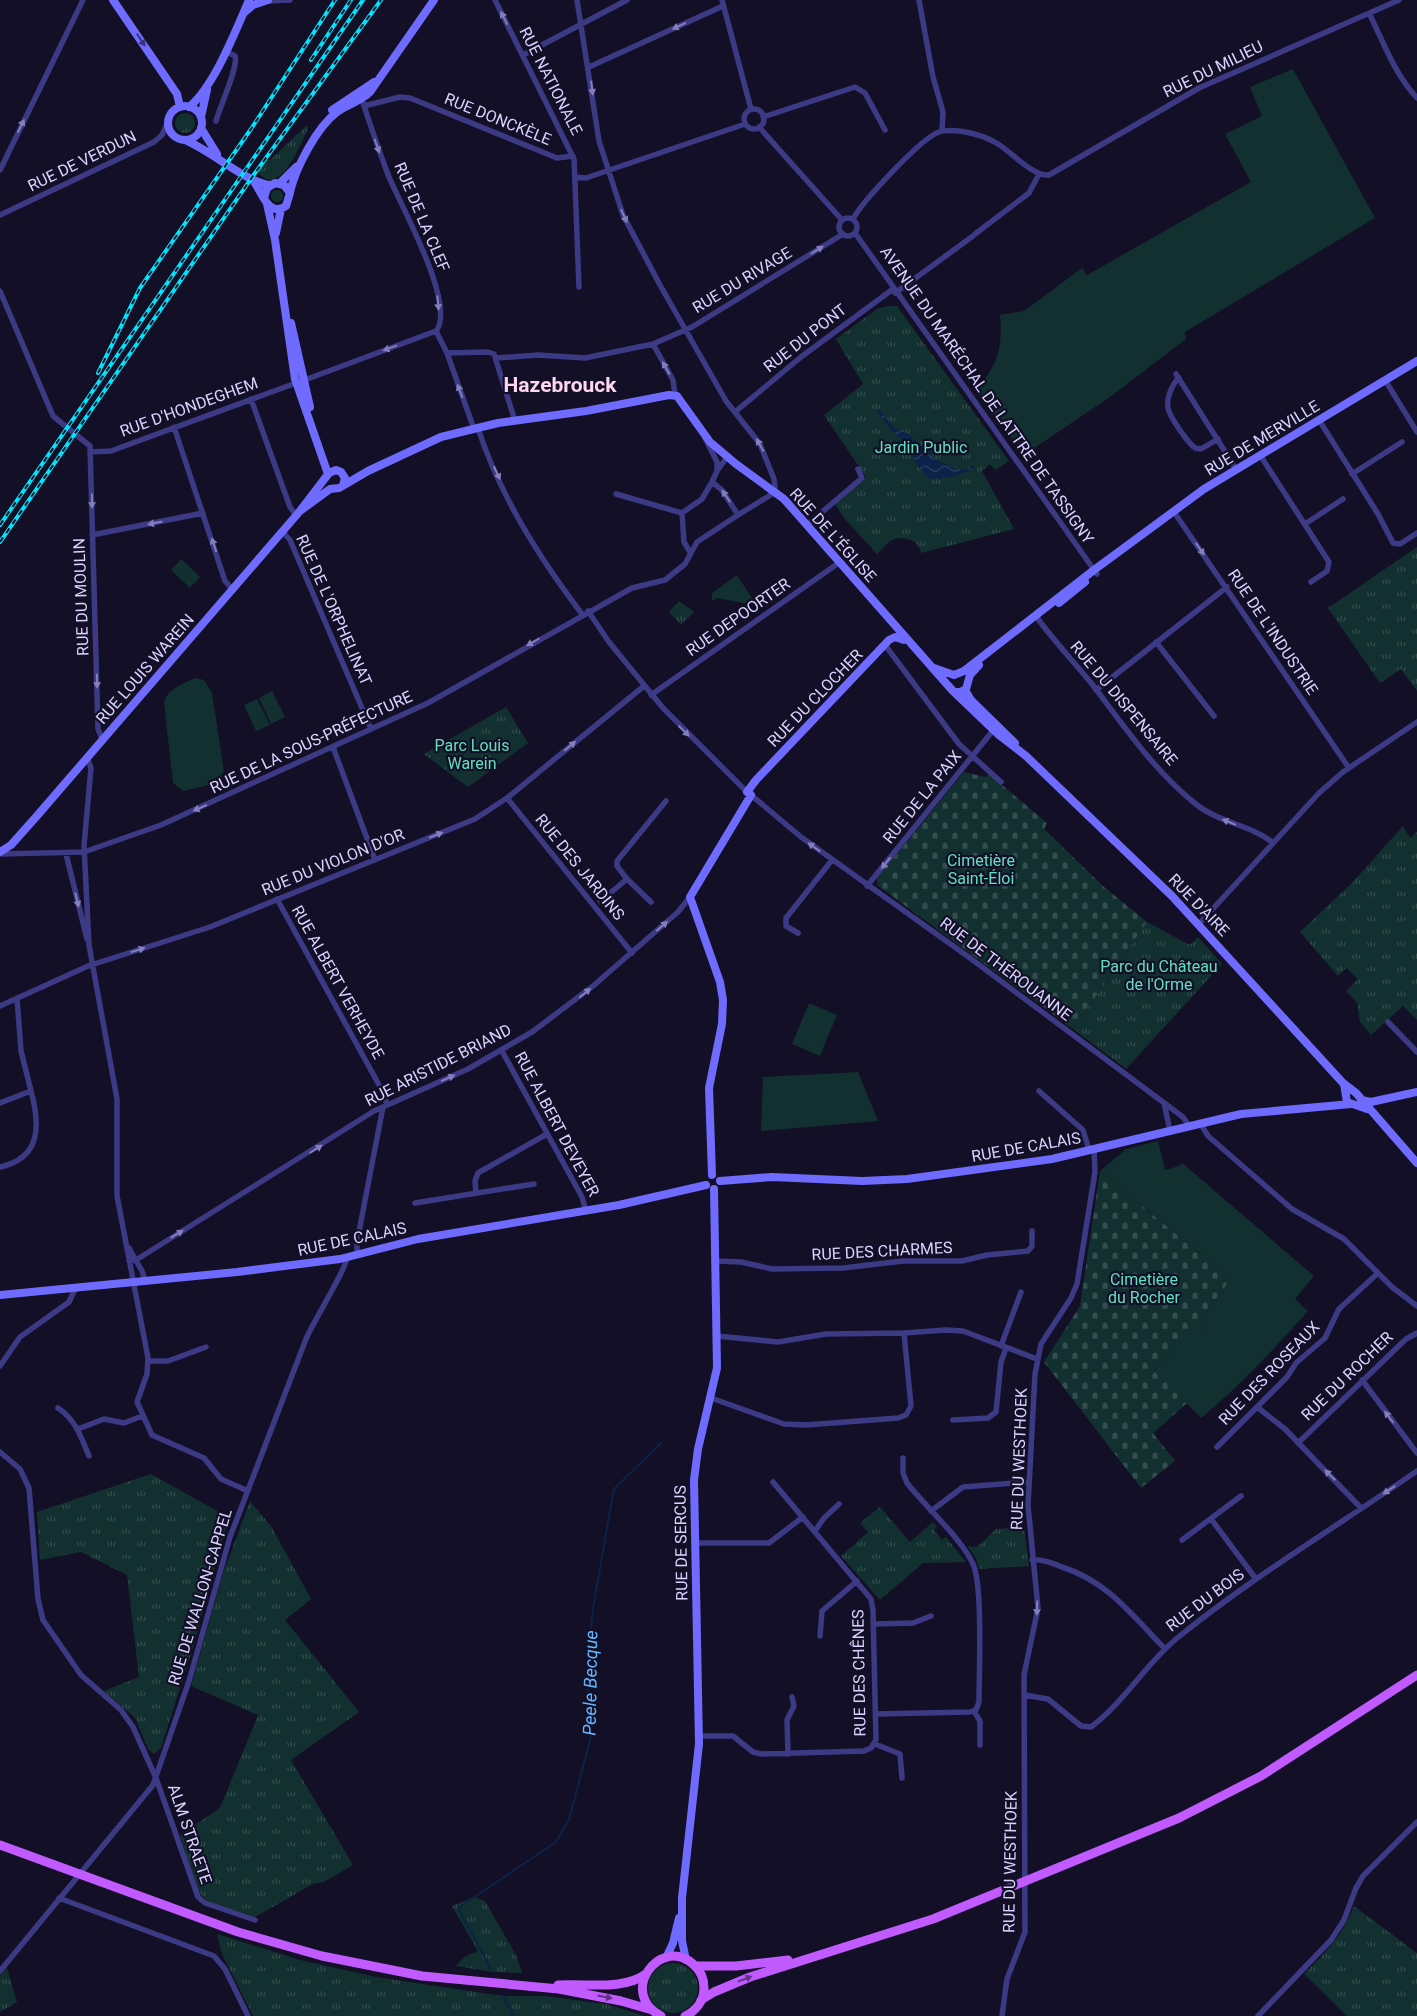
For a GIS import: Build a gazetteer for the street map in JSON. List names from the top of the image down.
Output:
{
  "streets": {
    "street": [
      "RUE DU MILIEU",
      "RUE NATIONALE",
      "RUE DONCKÈLE",
      "RUE DE VERDUN",
      "RUE DE LA CLEF",
      "RUE DU RIVAGE",
      "RUE DU PONT",
      "AVENUE DU MARÉCHAL DE LATTRE DE TASSIGNY",
      "RUE D'HONDEGHEM",
      "RUE DE MERVILLE",
      "RUE DE L'ÉGLISE",
      "RUE DU MOULIN",
      "RUE DE L'ORPHELINAT",
      "RUE DEPOORTER",
      "RUE DE L'INDUSTRIE",
      "RUE LOUIS WAREIN",
      "RUE DU CLOCHER",
      "RUE DU DISPENSAIRE",
      "RUE DE LA SOUS-PRÉFECTURE",
      "RUE DE LA PAIX",
      "RUE DU VIOLON D'OR",
      "RUE DES JARDINS",
      "RUE D'AIRE",
      "RUE DE THÉROUANNE",
      "RUE ALBERT VERHEYDE",
      "RUE ARISTIDE BRIAND",
      "RUE ALBERT DEVEYER",
      "RUE DE CALAIS",
      "RUE DES CHARMES",
      "RUE DES ROSEAUX",
      "RUE DU ROCHER",
      "RUE DU WESTHOEK",
      "RUE DE SERCUS",
      "RUE DE WALLON-CAPPEL",
      "RUE DU BOIS",
      "RUE DES CHÊNES",
      "ALM STRAETE"
    ]
  },
  "crossings": [
    ["RUE DU MILIEU", "RUE DU PONT"],
    ["RUE NATIONALE", "RUE DONCKÈLE"],
    ["RUE DONCKÈLE", "RUE DE LA CLEF"],
    ["RUE DE LA CLEF", "RUE D'HONDEGHEM"],
    ["RUE DU RIVAGE", "AVENUE DU MARÉCHAL DE LATTRE DE TASSIGNY"],
    ["RUE DU PONT", "AVENUE DU MARÉCHAL DE LATTRE DE TASSIGNY"],
    ["AVENUE DU MARÉCHAL DE LATTRE DE TASSIGNY", "RUE DE MERVILLE"],
    ["RUE D'HONDEGHEM", "RUE DU MOULIN"],
    ["RUE DE MERVILLE", "RUE DE L'INDUSTRIE"],
    ["RUE DE MERVILLE", "RUE DU DISPENSAIRE"],
    ["RUE DE MERVILLE", "RUE D'AIRE"],
    ["RUE DE L'ÉGLISE", "RUE DEPOORTER"],
    ["RUE DE L'ÉGLISE", "RUE DU CLOCHER"],
    ["RUE DE L'ÉGLISE", "RUE DE LA SOUS-PRÉFECTURE"],
    ["RUE DE L'ÉGLISE", "RUE D'AIRE"],
    ["RUE DU MOULIN", "RUE LOUIS WAREIN"],
    ["RUE DE L'ORPHELINAT", "RUE LOUIS WAREIN"],
    ["RUE DE L'ORPHELINAT", "RUE DE LA SOUS-PRÉFECTURE"],
    ["RUE DEPOORTER", "RUE DE THÉROUANNE"],
    ["RUE LOUIS WAREIN", "RUE DE LA SOUS-PRÉFECTURE"],
    ["RUE DU CLOCHER", "RUE D'AIRE"],
    ["RUE DU CLOCHER", "RUE DE THÉROUANNE"],
    ["RUE DU CLOCHER", "RUE ARISTIDE BRIAND"],
    ["RUE DE LA SOUS-PRÉFECTURE", "RUE DE THÉROUANNE"],
    ["RUE DE LA PAIX", "RUE D'AIRE"],
    ["RUE DE LA PAIX", "RUE DE THÉROUANNE"],
    ["RUE DU VIOLON D'OR", "RUE DES JARDINS"],
    ["RUE DU VIOLON D'OR", "RUE DE THÉROUANNE"],
    ["RUE DU VIOLON D'OR", "RUE ALBERT VERHEYDE"],
    ["RUE DES JARDINS", "RUE ARISTIDE BRIAND"],
    ["RUE D'AIRE", "RUE DE CALAIS"],
    ["RUE DE THÉROUANNE", "RUE ARISTIDE BRIAND"],
    ["RUE DE THÉROUANNE", "RUE DE CALAIS"],
    ["RUE ALBERT VERHEYDE", "RUE ARISTIDE BRIAND"],
    ["RUE ARISTIDE BRIAND", "RUE ALBERT DEVEYER"],
    ["RUE ALBERT DEVEYER", "RUE DE CALAIS"],
    ["RUE DE CALAIS", "RUE DU WESTHOEK"],
    ["RUE DE CALAIS", "RUE DE SERCUS"],
    ["RUE DE CALAIS", "RUE DE WALLON-CAPPEL"],
    ["RUE DES CHARMES", "RUE DE SERCUS"],
    ["RUE DES ROSEAUX", "RUE DU ROCHER"],
    ["RUE DU ROCHER", "RUE DU BOIS"],
    ["RUE DU WESTHOEK", "RUE DU BOIS"],
    ["RUE DE SERCUS", "RUE DES CHÊNES"],
    ["RUE DE WALLON-CAPPEL", "ALM STRAETE"]
  ],
  "one_way": [
    "RUE DE LA CLEF",
    "RUE DU RIVAGE",
    "RUE D'HONDEGHEM",
    "RUE DU MOULIN",
    "RUE DU DISPENSAIRE",
    "RUE DE LA SOUS-PRÉFECTURE",
    "RUE DE LA PAIX",
    "RUE DU VIOLON D'OR",
    "RUE ARISTIDE BRIAND"
  ],
  "districts": ["Hazebrouck"],
  "water": ["Peele Becque"],
  "parks": [
    "Jardin Public",
    "Parc Louis Warein",
    "Cimetière Saint-Éloi",
    "Parc du Château de l'Orme",
    "Cimetière du Rocher"
  ]
}
